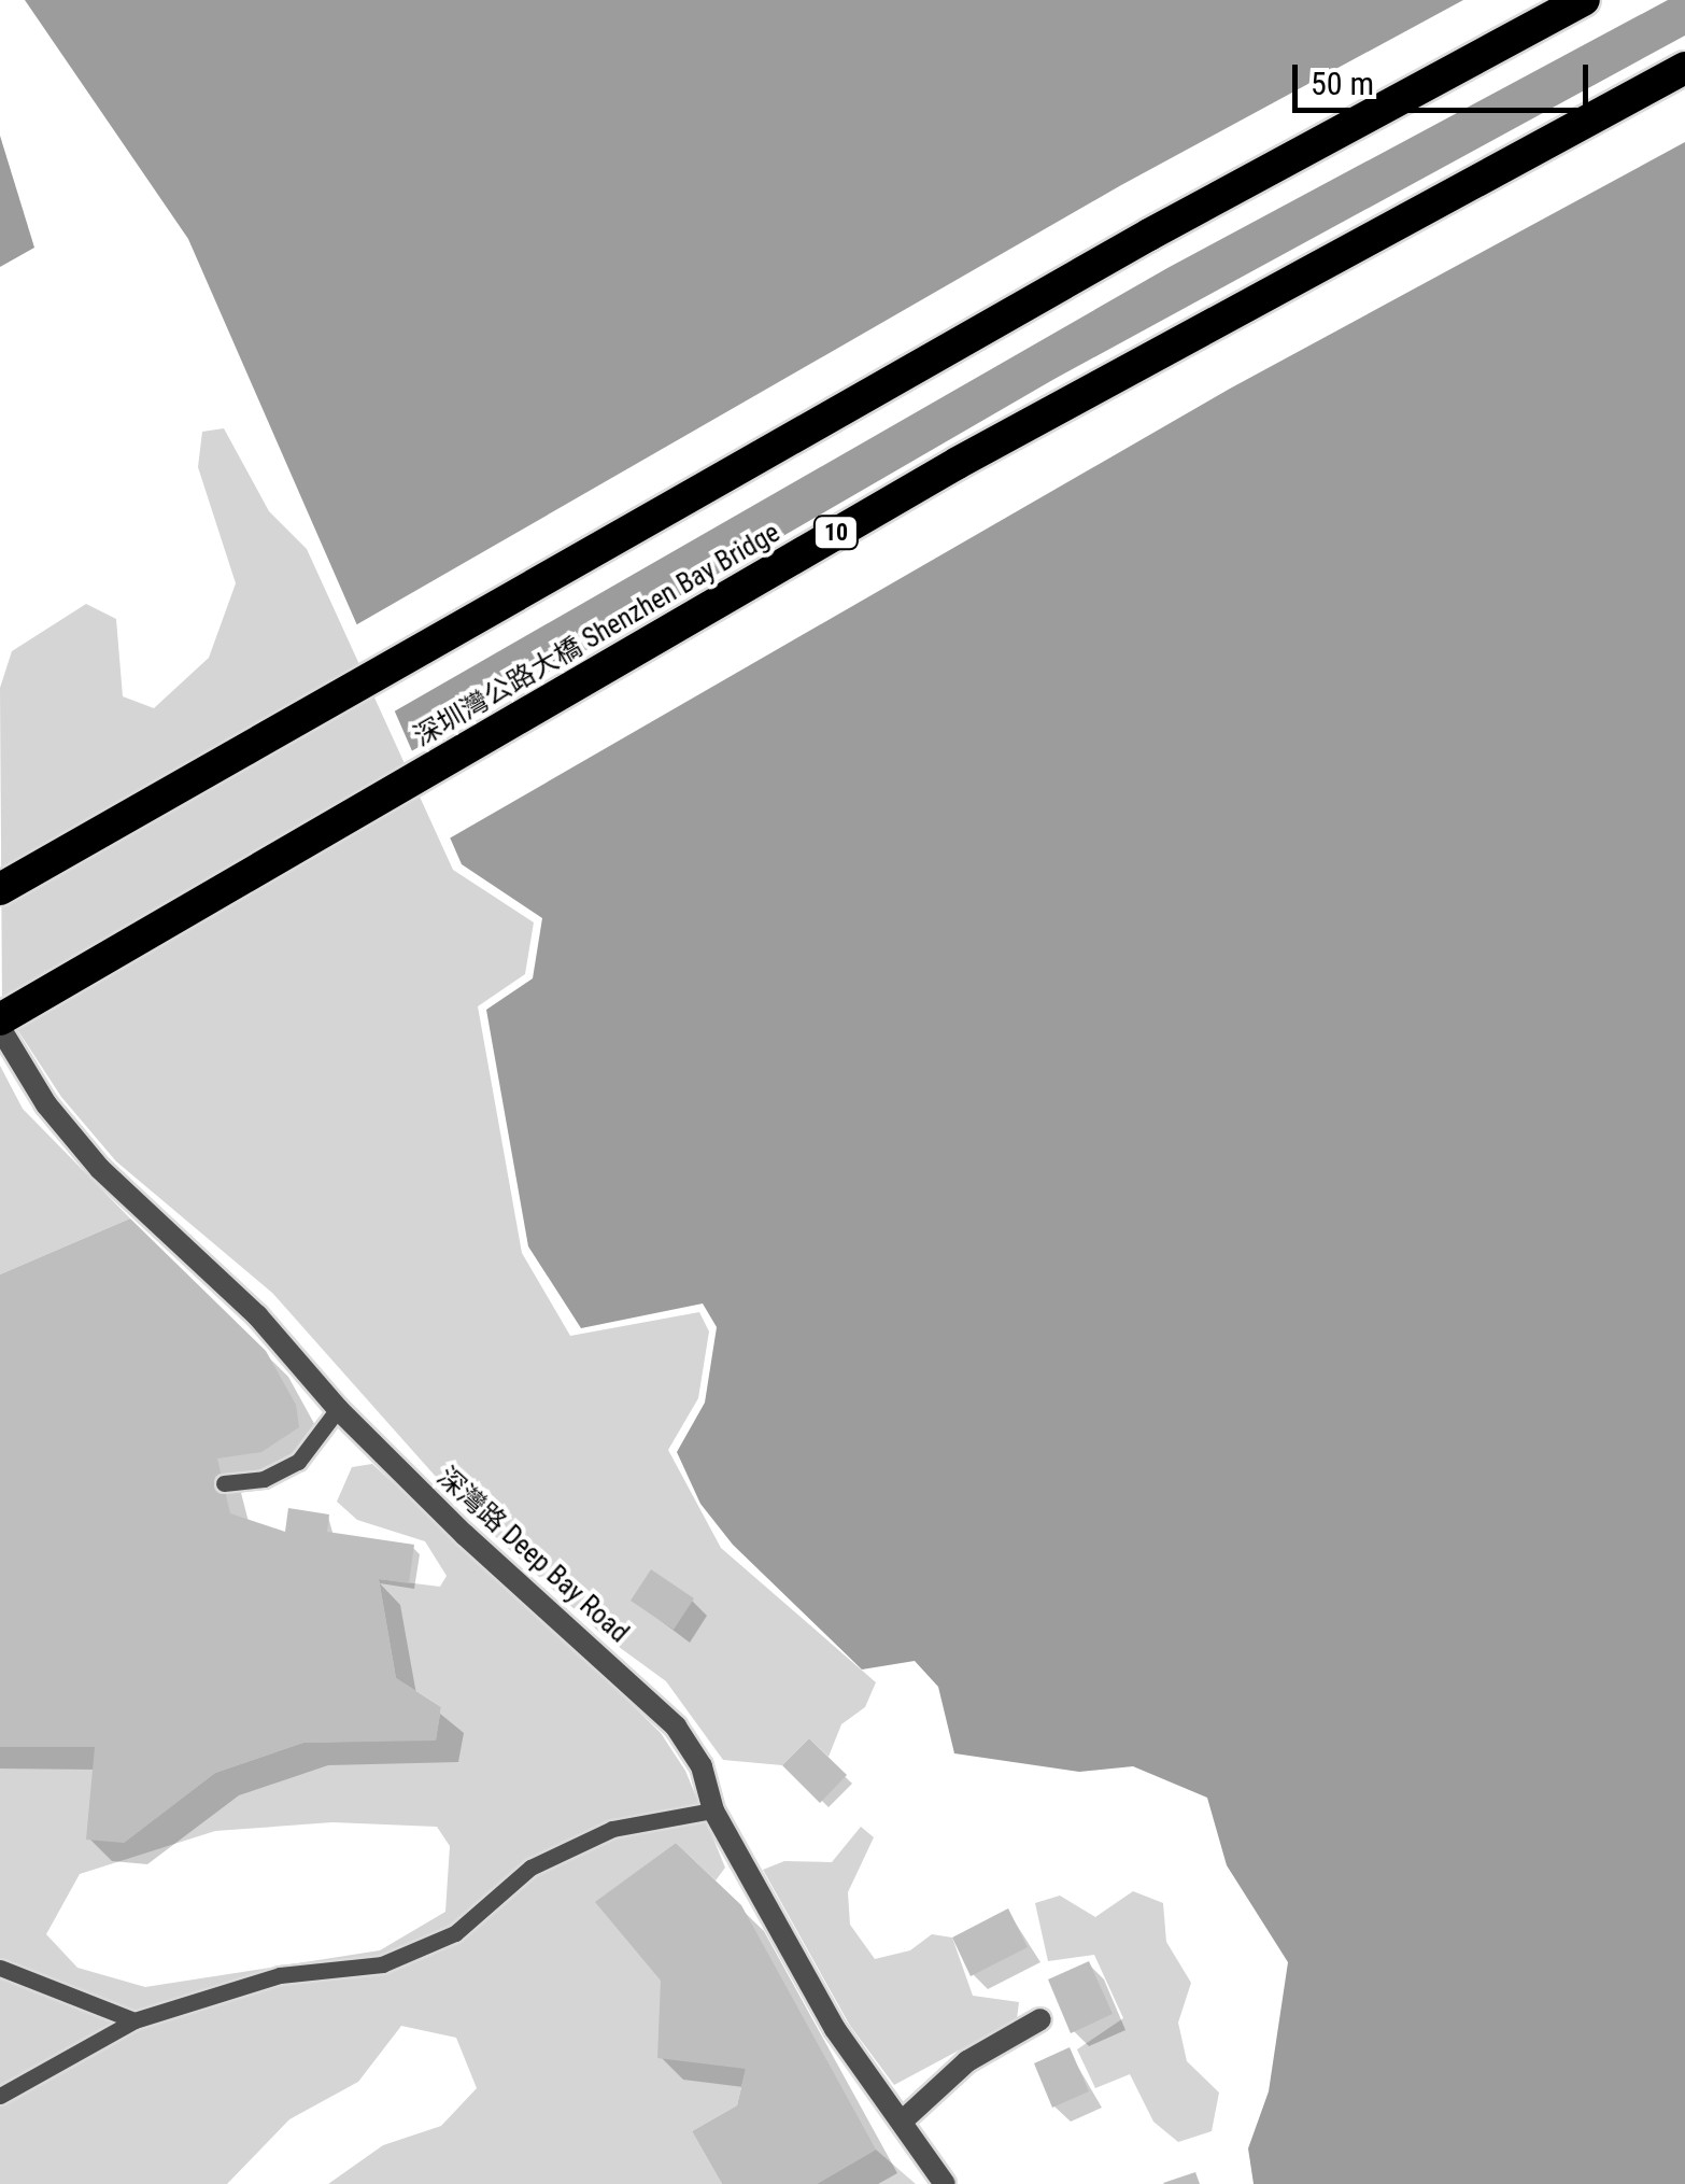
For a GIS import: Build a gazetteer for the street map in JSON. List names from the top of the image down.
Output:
{
  "streets": {
    "highway": ["10", "深圳灣公路大橋 Shenzhen Bay Bridge"],
    "street": ["深灣路 Deep Bay Road"]
  },
  "crossings": [
    ["深圳灣公路大橋 Shenzhen Bay Bridge", "深灣路 Deep Bay Road"]
  ],
  "scale_bar": "50 m"
}
